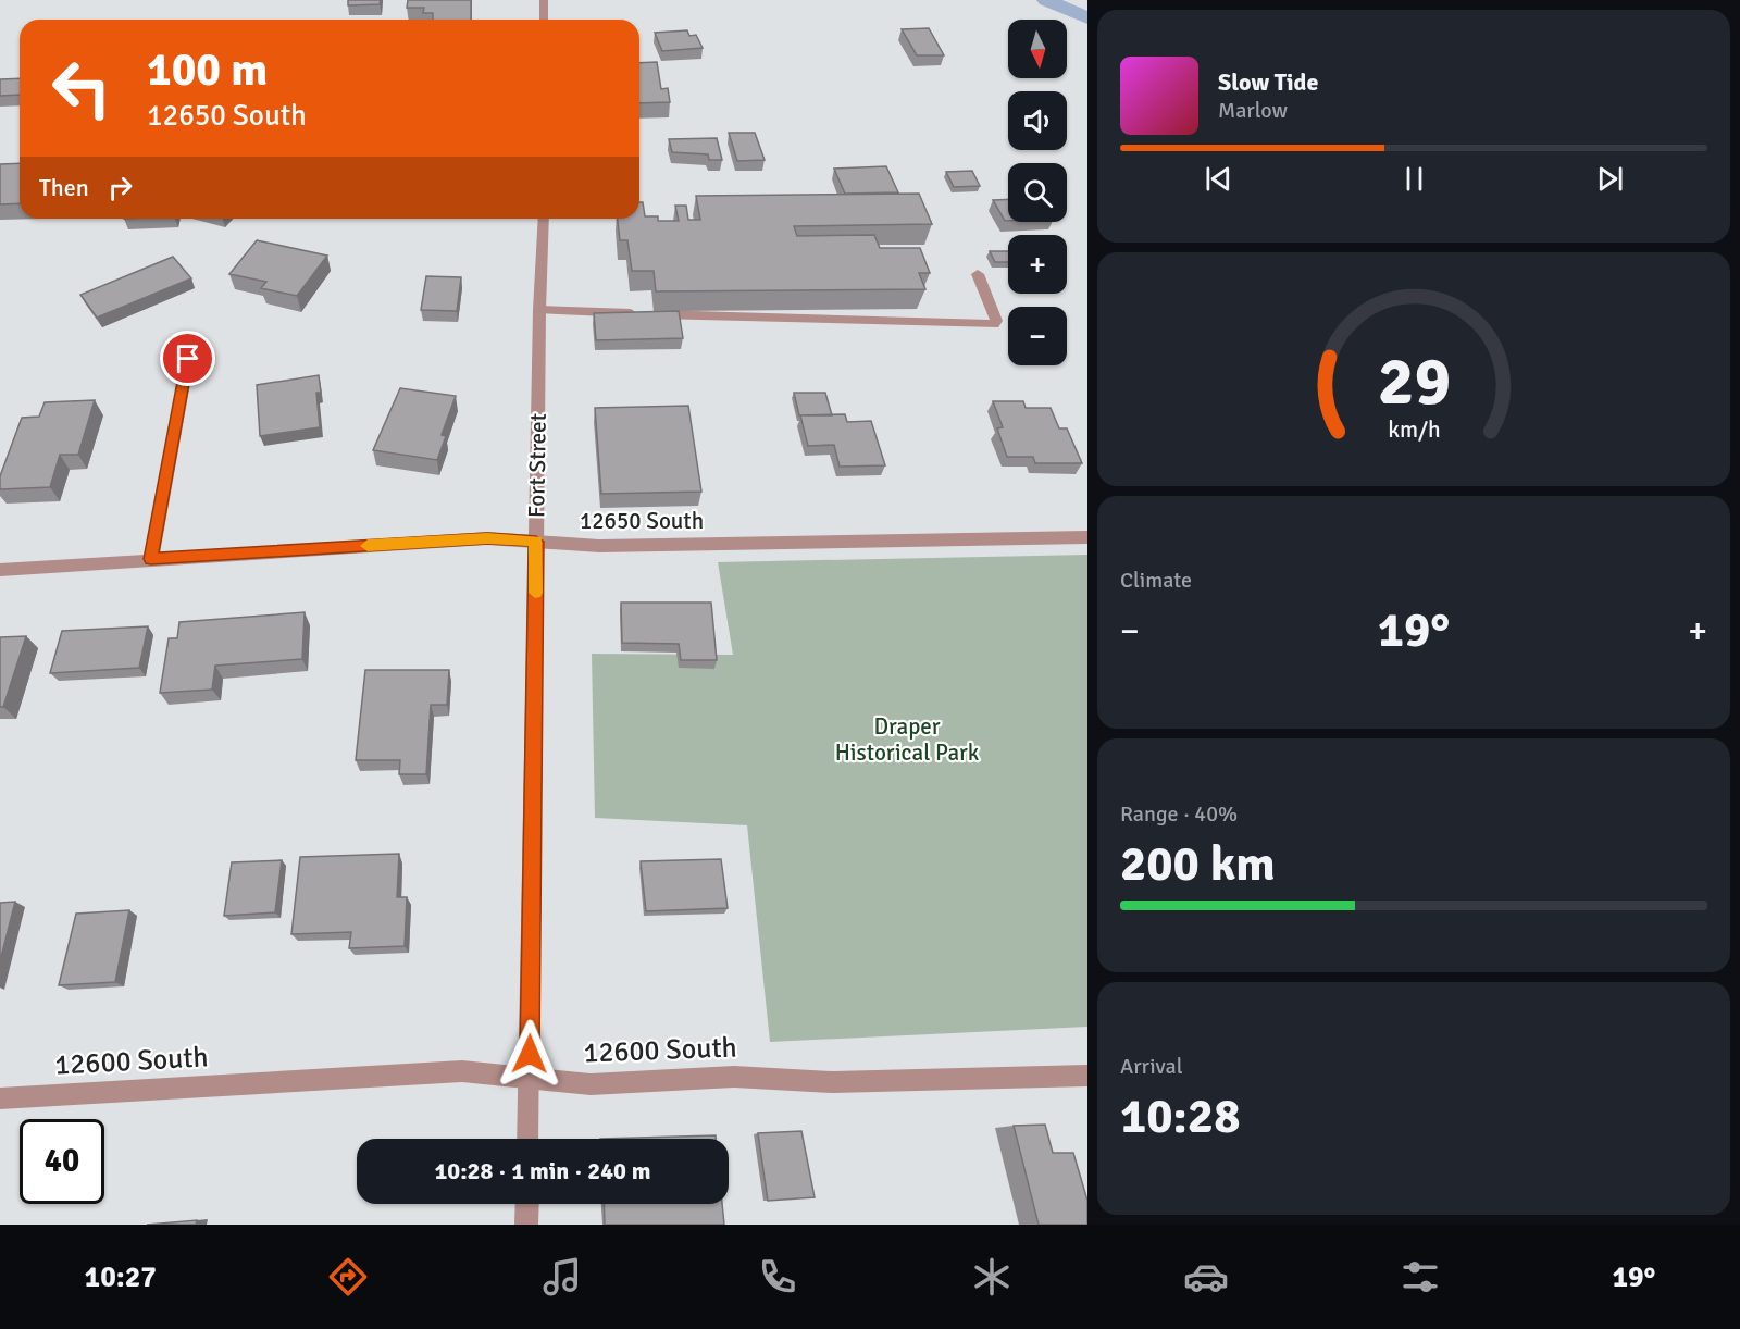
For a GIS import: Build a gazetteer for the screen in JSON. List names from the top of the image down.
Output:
{
  "streets": {
    "street": ["Fort Street", "12650 South", "12600 South"]
  },
  "crossings": [
    ["Fort Street", "12650 South"],
    ["Fort Street", "12600 South"]
  ],
  "parks": ["Draper Historical Park"],
  "north": "bottom",
  "page": {
    "map_buttons": ["+", "−"],
    "turn": ["100 m", "12650 South"],
    "song": ["Slow Tide", "Marlow"],
    "then": "Then",
    "tile": [
      "Climate",
      ["Range · 40%", "200 km"],
      ["Arrival", "10:28"]
    ],
    "heat": ["−", "19°", "+"],
    "limit": "40",
    "trip": "10:28 · 1 min · 240 m",
    "tabs": ["10:27", "19°"],
    "gauge": ["29", "km/h"]
  }
}
